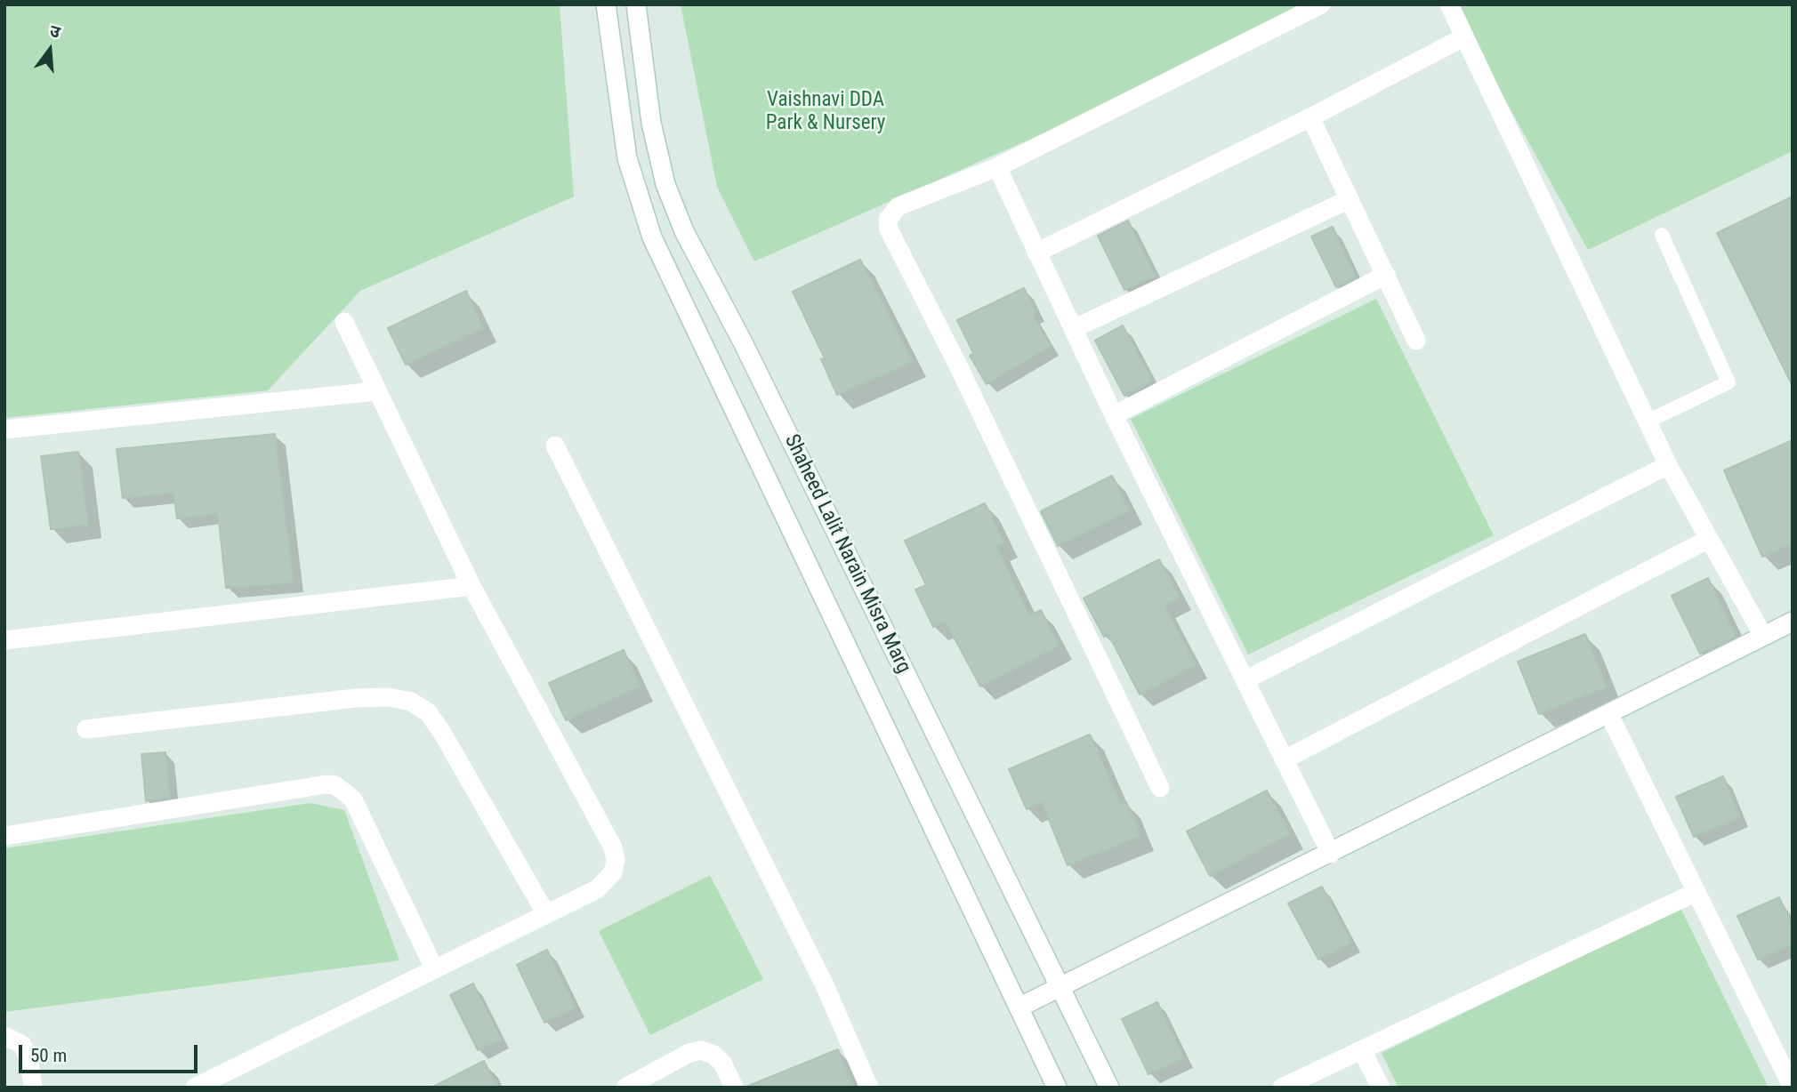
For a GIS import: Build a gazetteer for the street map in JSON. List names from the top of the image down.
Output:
{
  "streets": {
    "street": ["Shaheed Lalit Narain Misra Marg"]
  },
  "parks": ["Vaishnavi DDA Park & Nursery"],
  "scale_bar": "50 m",
  "north": "top"
}
